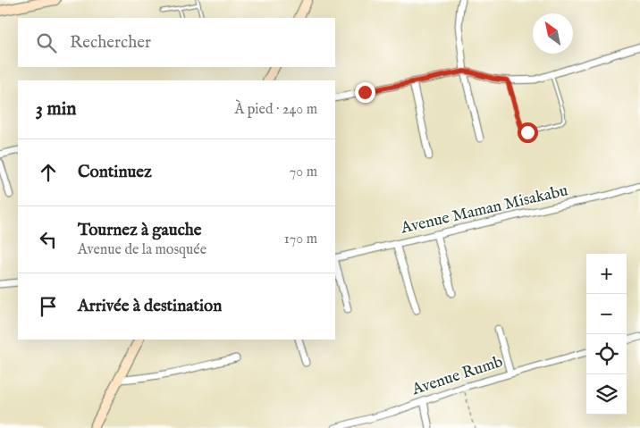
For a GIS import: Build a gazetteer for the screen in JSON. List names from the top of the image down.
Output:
{
  "streets": {
    "street": ["Avenue Maman Misakabu", "Avenue Rumb"]
  },
  "north": "top left",
  "page": {
    "search": "Rechercher",
    "heading": ["3 min", "À pied · 240 m"],
    "list": [
      ["Continuez", "70 m"],
      ["Tournez à gauche", "Avenue de la mosquée", "170 m"],
      "Arrivée à destination"
    ],
    "map_buttons": ["+", "−"]
  }
}
